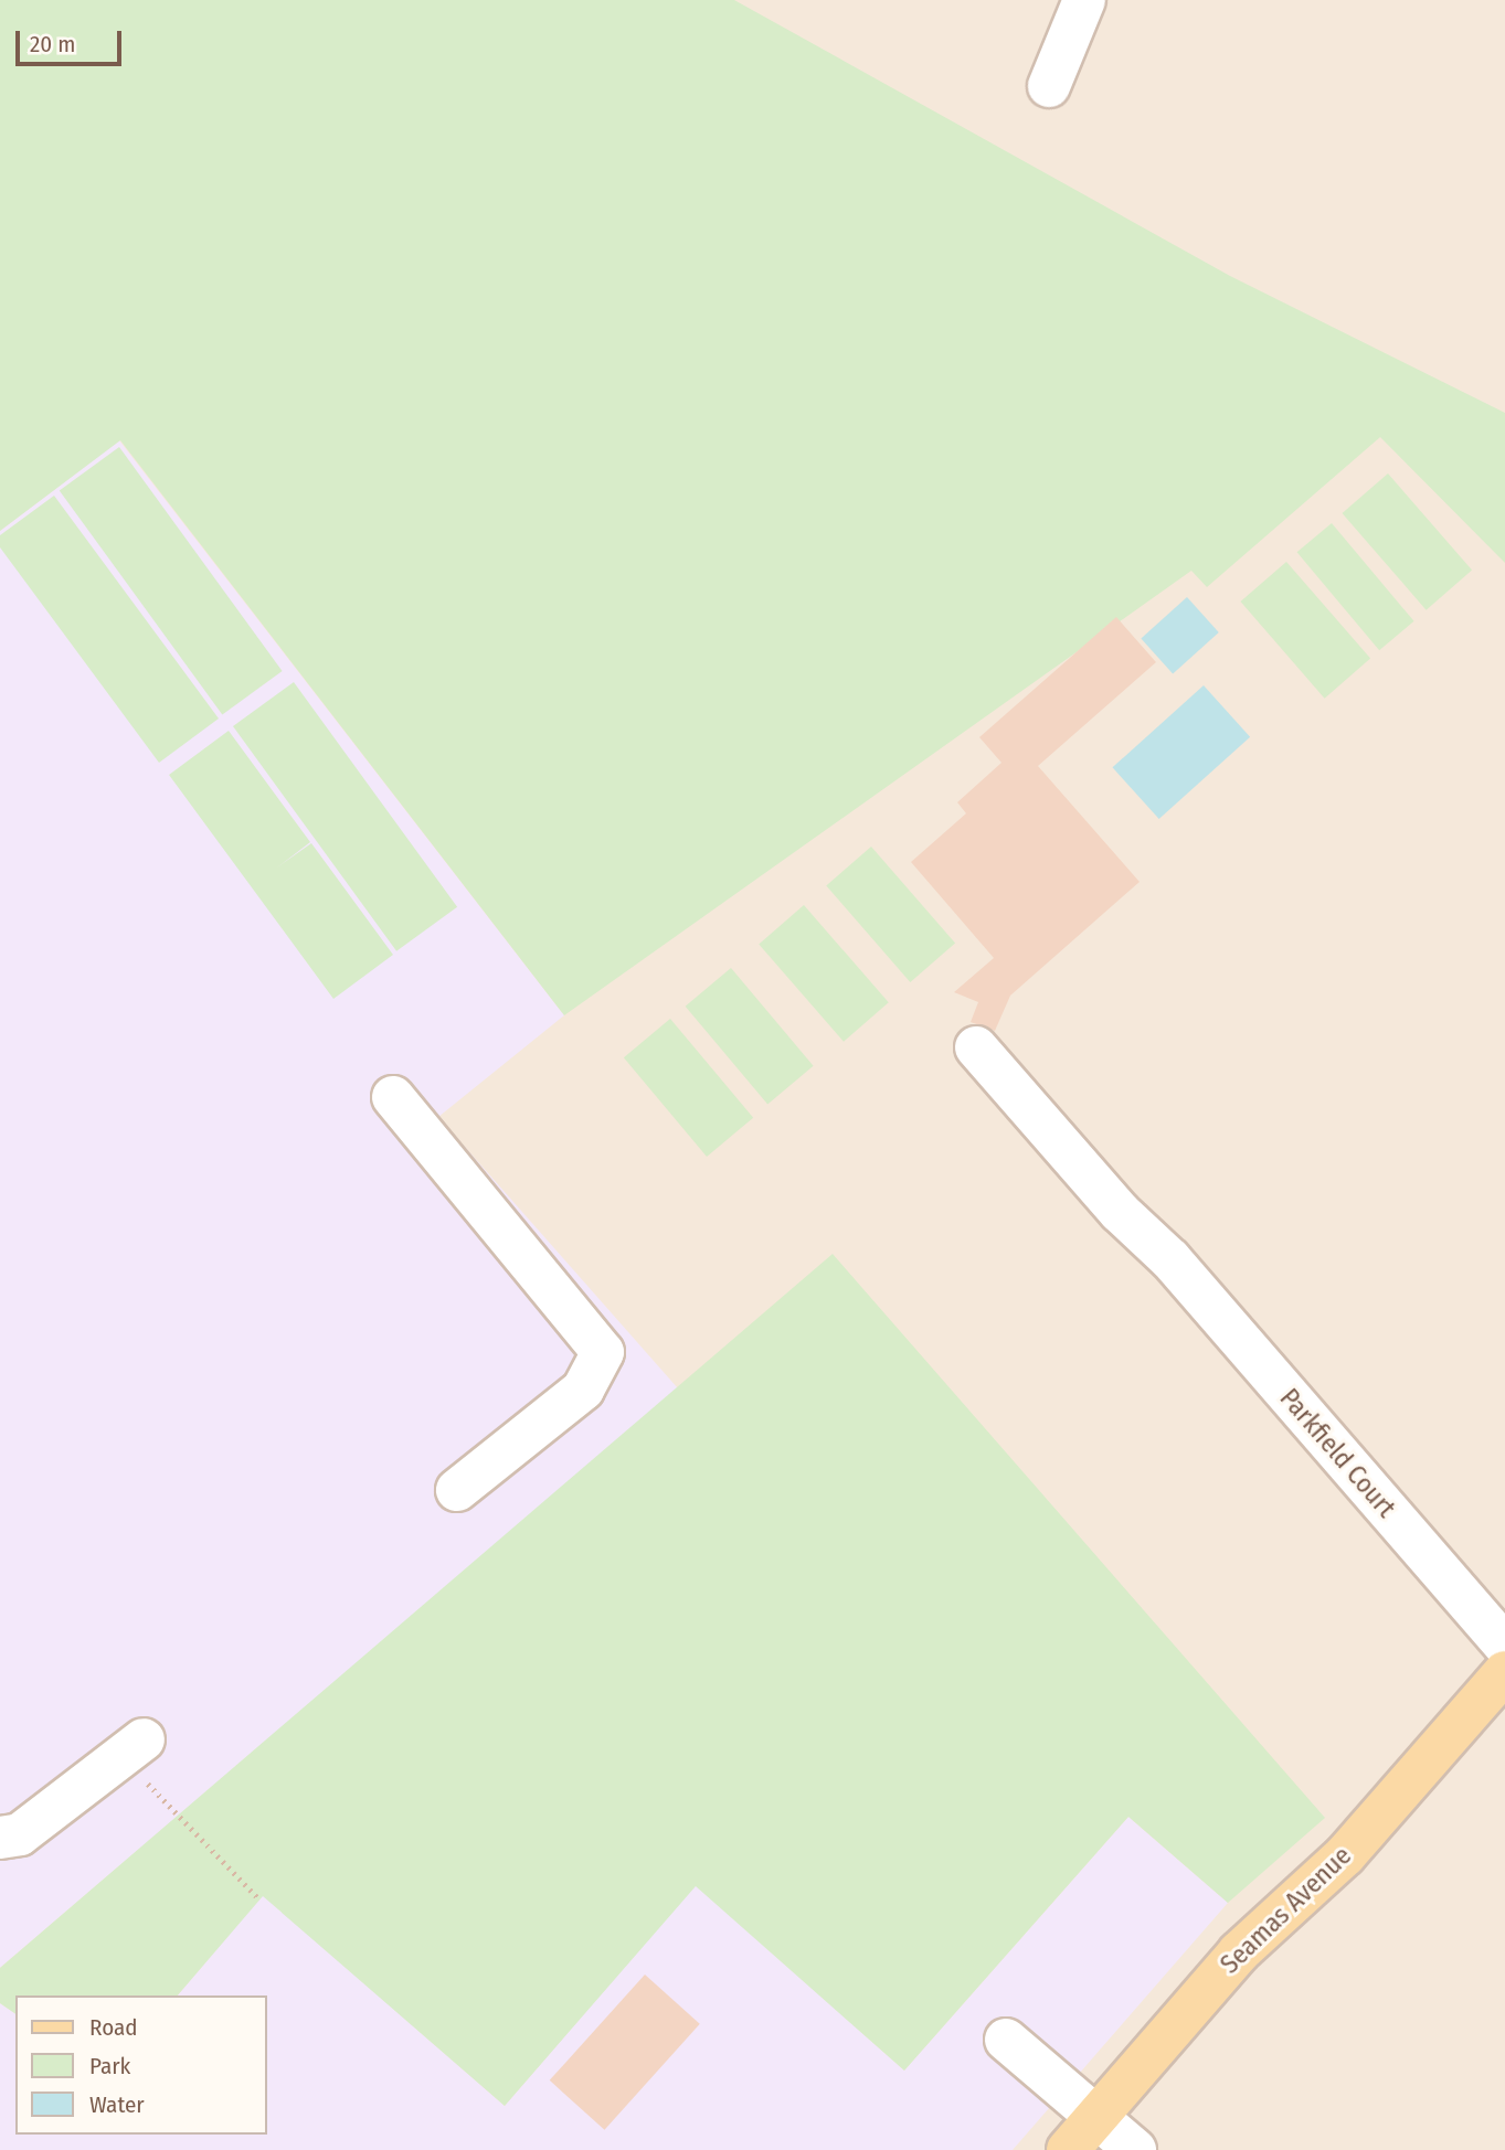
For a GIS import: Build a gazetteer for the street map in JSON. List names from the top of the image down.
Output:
{
  "streets": {
    "main road": ["Seamas Avenue"],
    "street": ["Parkfield Court"]
  },
  "legend": ["Road", "Park", "Water"],
  "scale_bar": "20 m"
}
